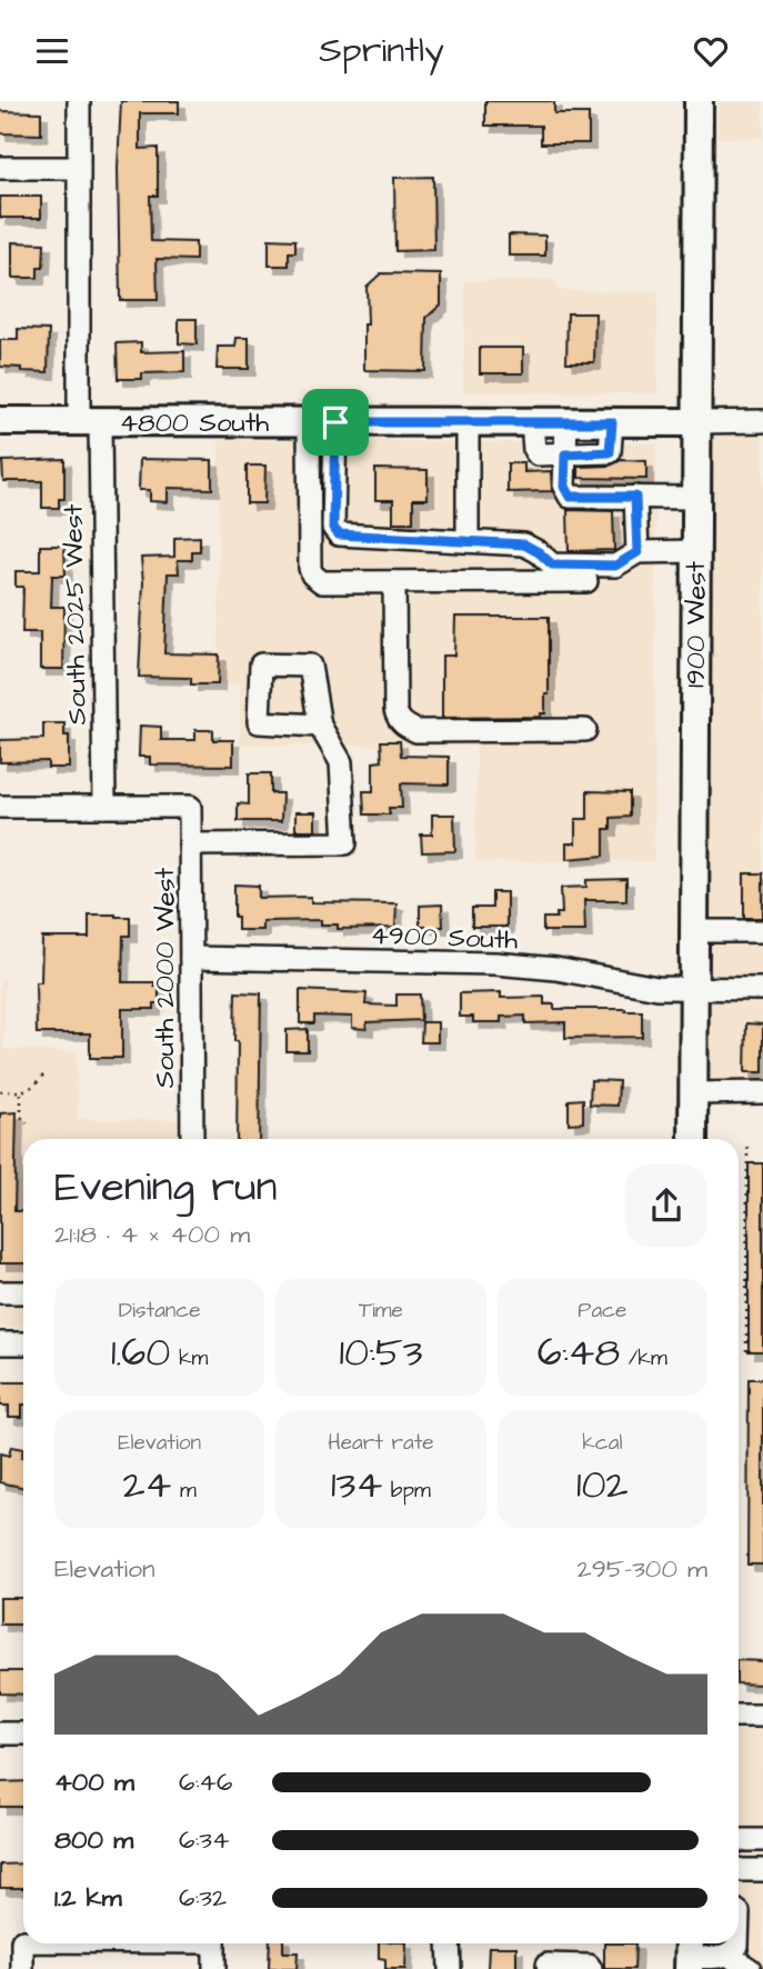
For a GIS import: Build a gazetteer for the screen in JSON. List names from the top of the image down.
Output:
{
  "streets": {
    "main road": ["4800 South", "1900 West"],
    "street": ["South 2025 West", "4900 South", "South 2000 West"]
  },
  "crossings": [
    ["4800 South", "South 2025 West"],
    ["4800 South", "1900 West"],
    ["South 2025 West", "South 2000 West"],
    ["1900 West", "4900 South"],
    ["4900 South", "South 2000 West"]
  ],
  "page": {
    "header": "Sprintly",
    "heading": ["Evening run", "21:18 · 4 × 400 m"],
    "stats": [
      ["Distance", "1.60 km"],
      ["Time", "10:53"],
      ["Pace", "6:48 /km"],
      ["Elevation", "24 m"],
      ["Heart rate", "134 bpm"],
      ["kcal", "102"]
    ],
    "chart": ["Elevation", "295–300 m"],
    "list": [
      {
        "name": "400 m",
        "note": "6:46"
      },
      {
        "name": "800 m",
        "note": "6:34"
      },
      {
        "name": "1.2 km",
        "note": "6:32"
      }
    ]
  }
}
